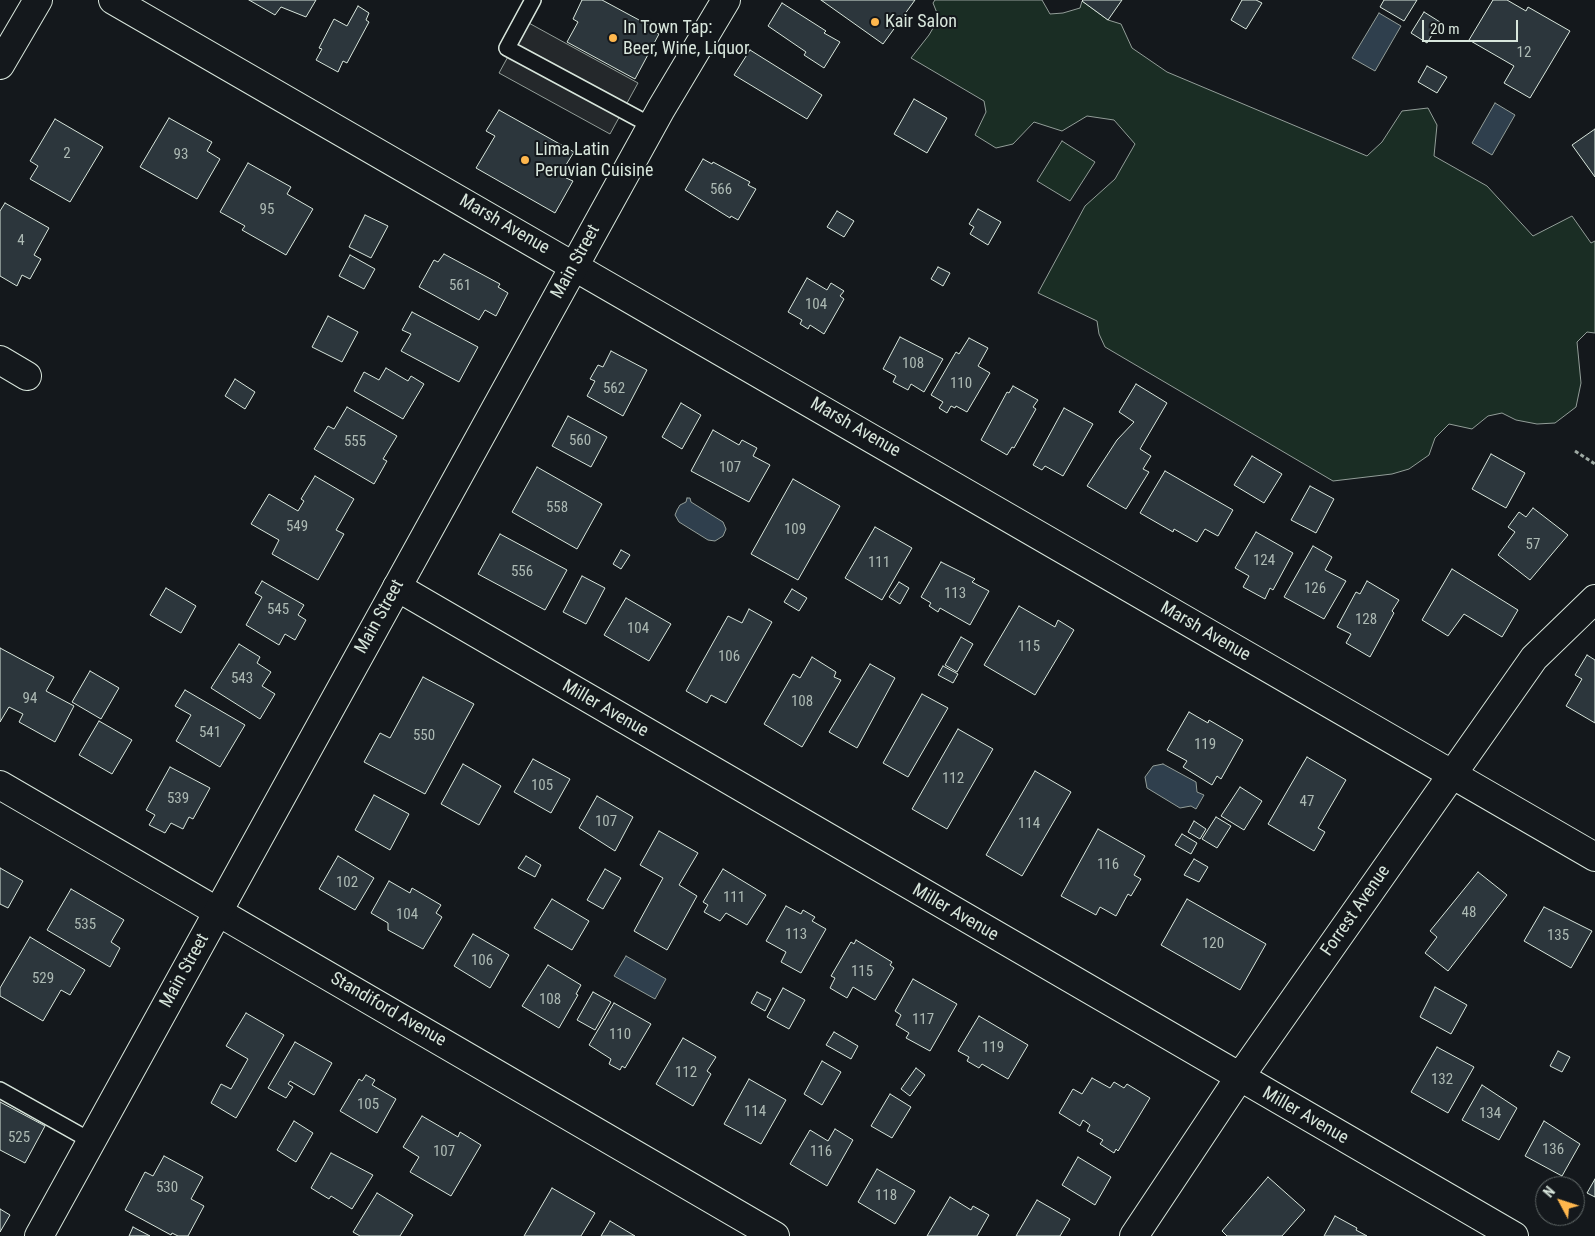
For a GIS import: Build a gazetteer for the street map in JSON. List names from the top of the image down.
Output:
{
  "streets": {
    "street": [
      "Marsh Avenue",
      "Main Street",
      "Miller Avenue",
      "Forrest Avenue",
      "Standiford Avenue"
    ]
  },
  "crossings": [
    ["Marsh Avenue", "Main Street"],
    ["Marsh Avenue", "Forrest Avenue"],
    ["Main Street", "Miller Avenue"],
    ["Main Street", "Standiford Avenue"],
    ["Miller Avenue", "Forrest Avenue"]
  ],
  "places": ["Kair Salon", "In Town Tap: Beer, Wine, Liquor", "Lima Latin Peruvian Cuisine"],
  "house_numbers": [
    "12",
    "2",
    "93",
    "566",
    "95",
    "4",
    "561",
    "104",
    "108",
    "110",
    "562",
    "560",
    "555",
    "107",
    "558",
    "549",
    "109",
    "57",
    "124",
    "111",
    "556",
    "126",
    "113",
    "545",
    "128",
    "104",
    "115",
    "106",
    "543",
    "94",
    "108",
    "541",
    "550",
    "119",
    "112",
    "105",
    "539",
    "47",
    "107",
    "114",
    "116",
    "102",
    "111",
    "48",
    "104",
    "535",
    "113",
    "135",
    "120",
    "106",
    "115",
    "529",
    "108",
    "117",
    "110",
    "119",
    "112",
    "132",
    "105",
    "114",
    "134",
    "525",
    "136",
    "107",
    "116",
    "530",
    "118"
  ],
  "scale_bar": "20 m",
  "north": "top left"
}
